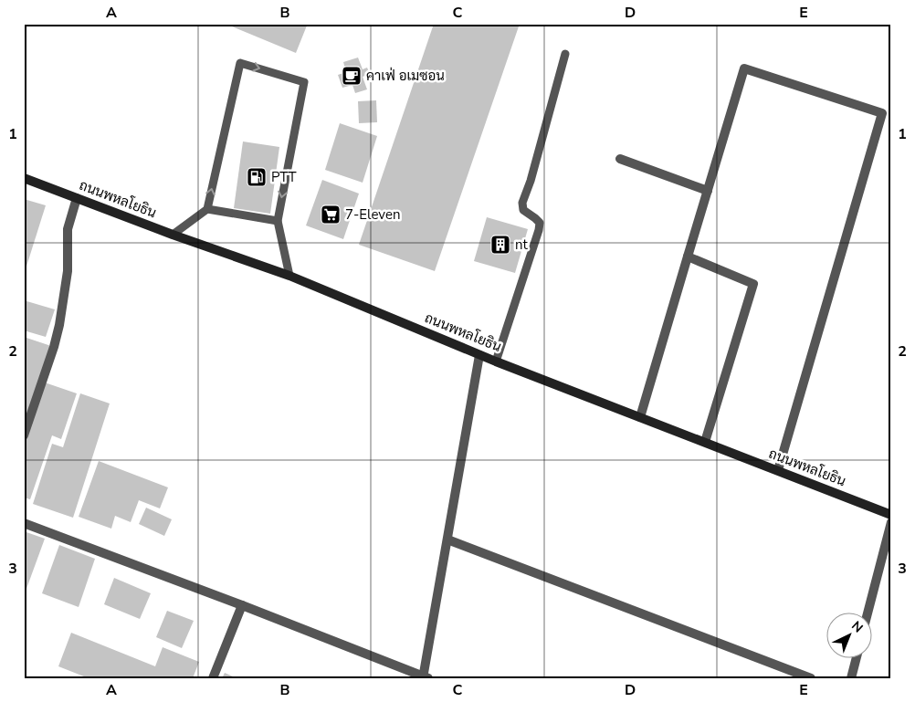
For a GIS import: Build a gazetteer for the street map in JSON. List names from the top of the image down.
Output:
{
  "streets": {
    "main road": ["ถนนพหลโยธิน"]
  },
  "places": {
    "cafe": ["คาเฟ่ อเมซอน"],
    "fuel station": ["PTT"],
    "supermarket": ["7-Eleven"],
    "building": ["nt"]
  },
  "north": "top right",
  "grid": {
    "columns": [
      "A",
      "B",
      "C",
      "D",
      "E"
    ],
    "rows": ["1", "2", "3"]
  }
}
